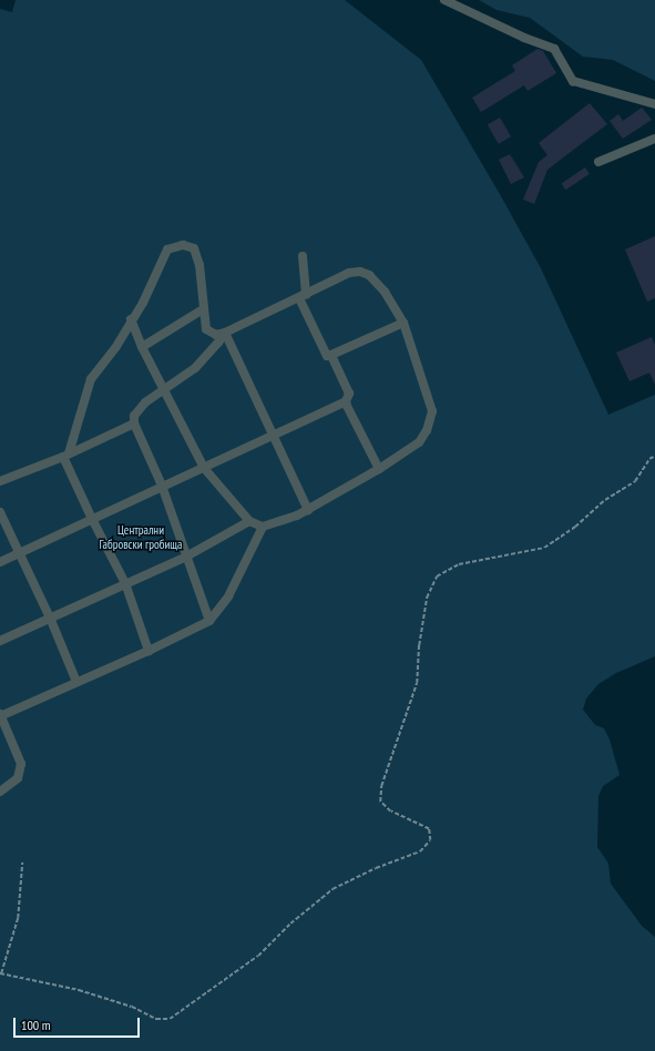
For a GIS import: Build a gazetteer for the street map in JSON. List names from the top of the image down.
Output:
{
  "parks": ["Централни Габровски гробища"],
  "scale_bar": "100 m"
}
